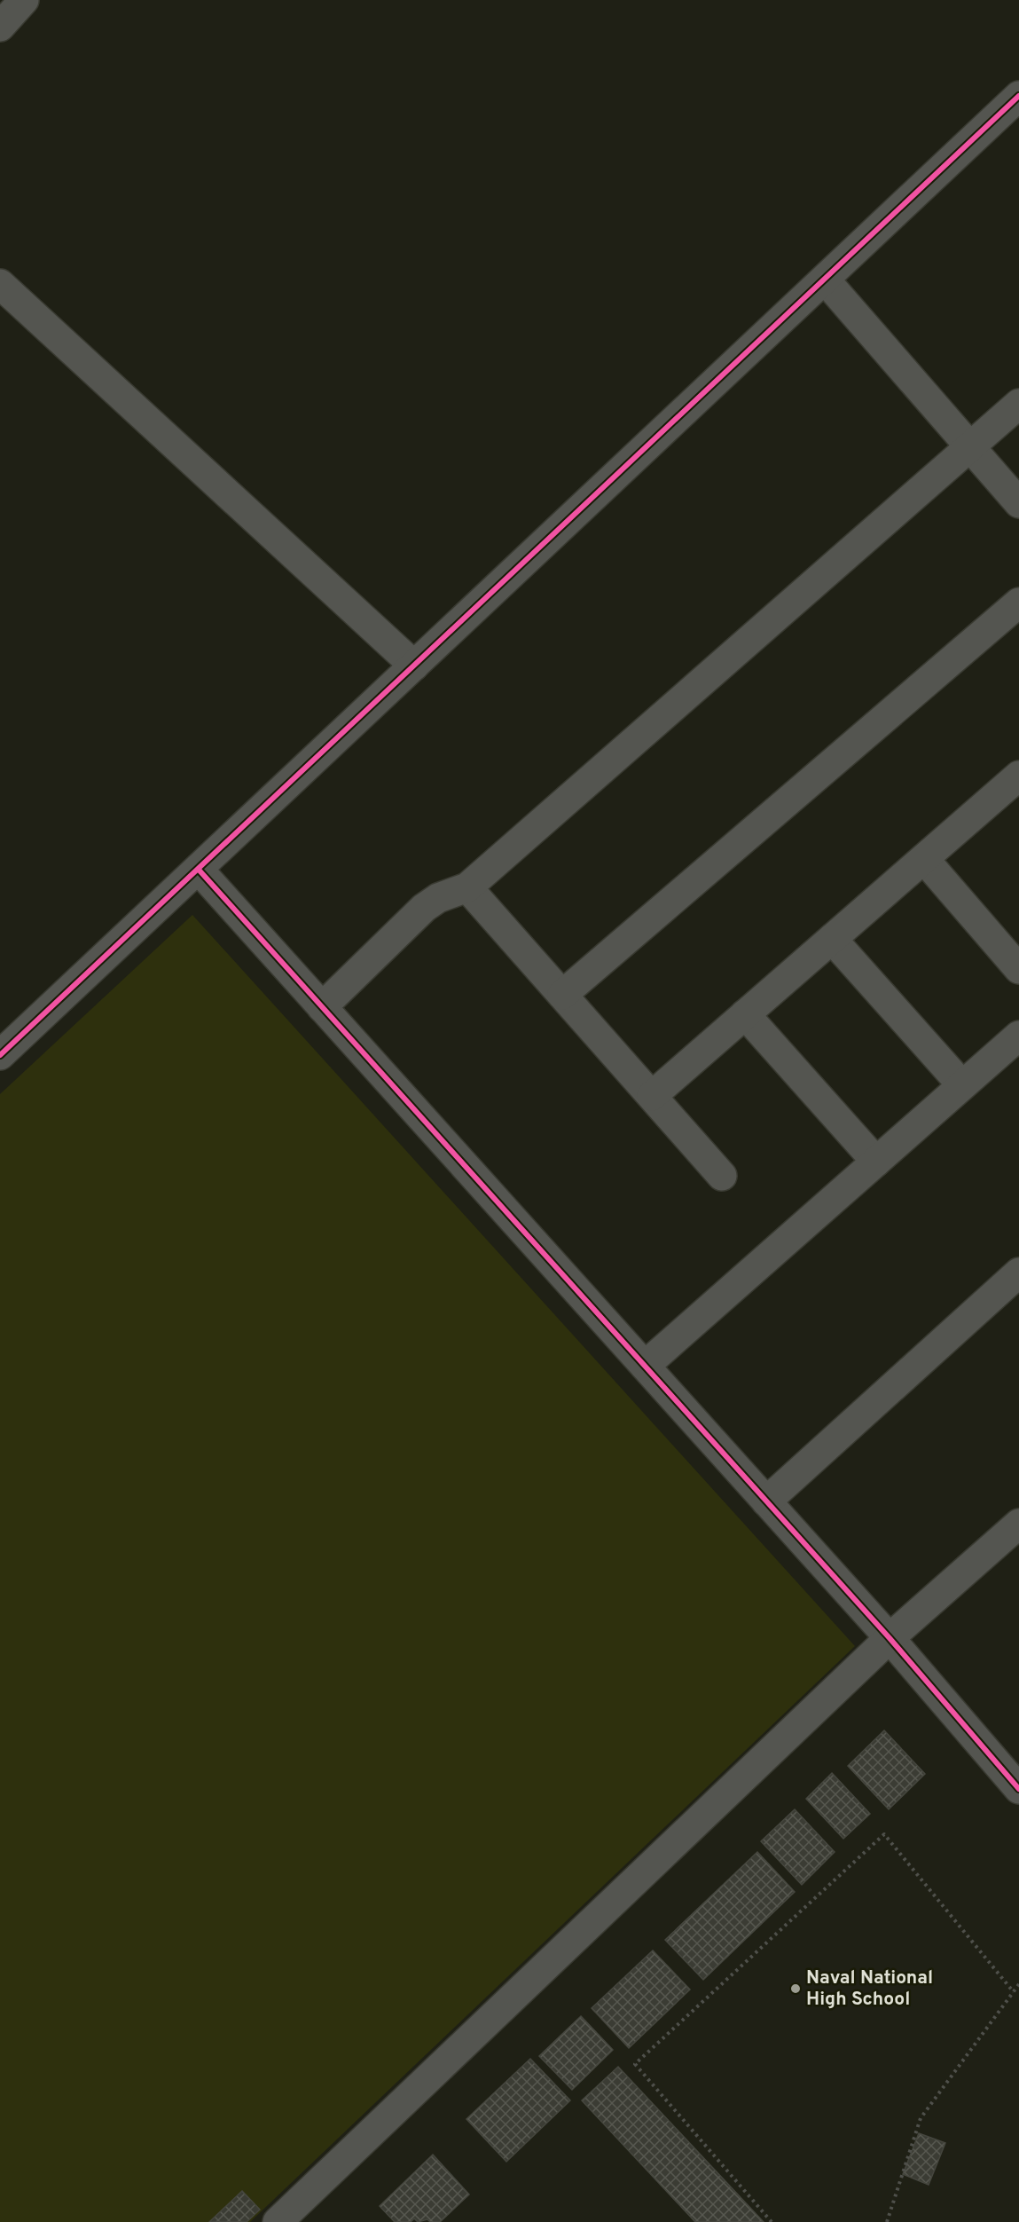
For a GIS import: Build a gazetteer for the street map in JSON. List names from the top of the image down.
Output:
{
  "places": ["Naval National High School"]
}
